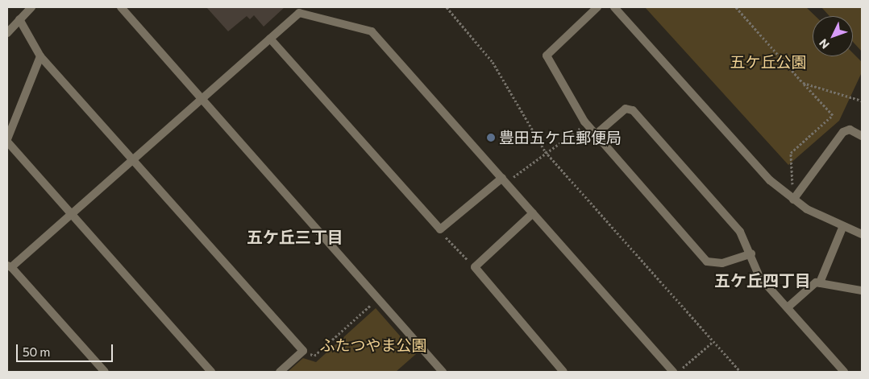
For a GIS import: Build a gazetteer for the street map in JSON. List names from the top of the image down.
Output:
{
  "districts": ["五ケ丘三丁目", "五ケ丘四丁目"],
  "parks": ["五ケ丘公園", "ふたつやま公園"],
  "places": ["豊田五ケ丘郵便局"],
  "scale_bar": "50 m",
  "north": "bottom left"
}
